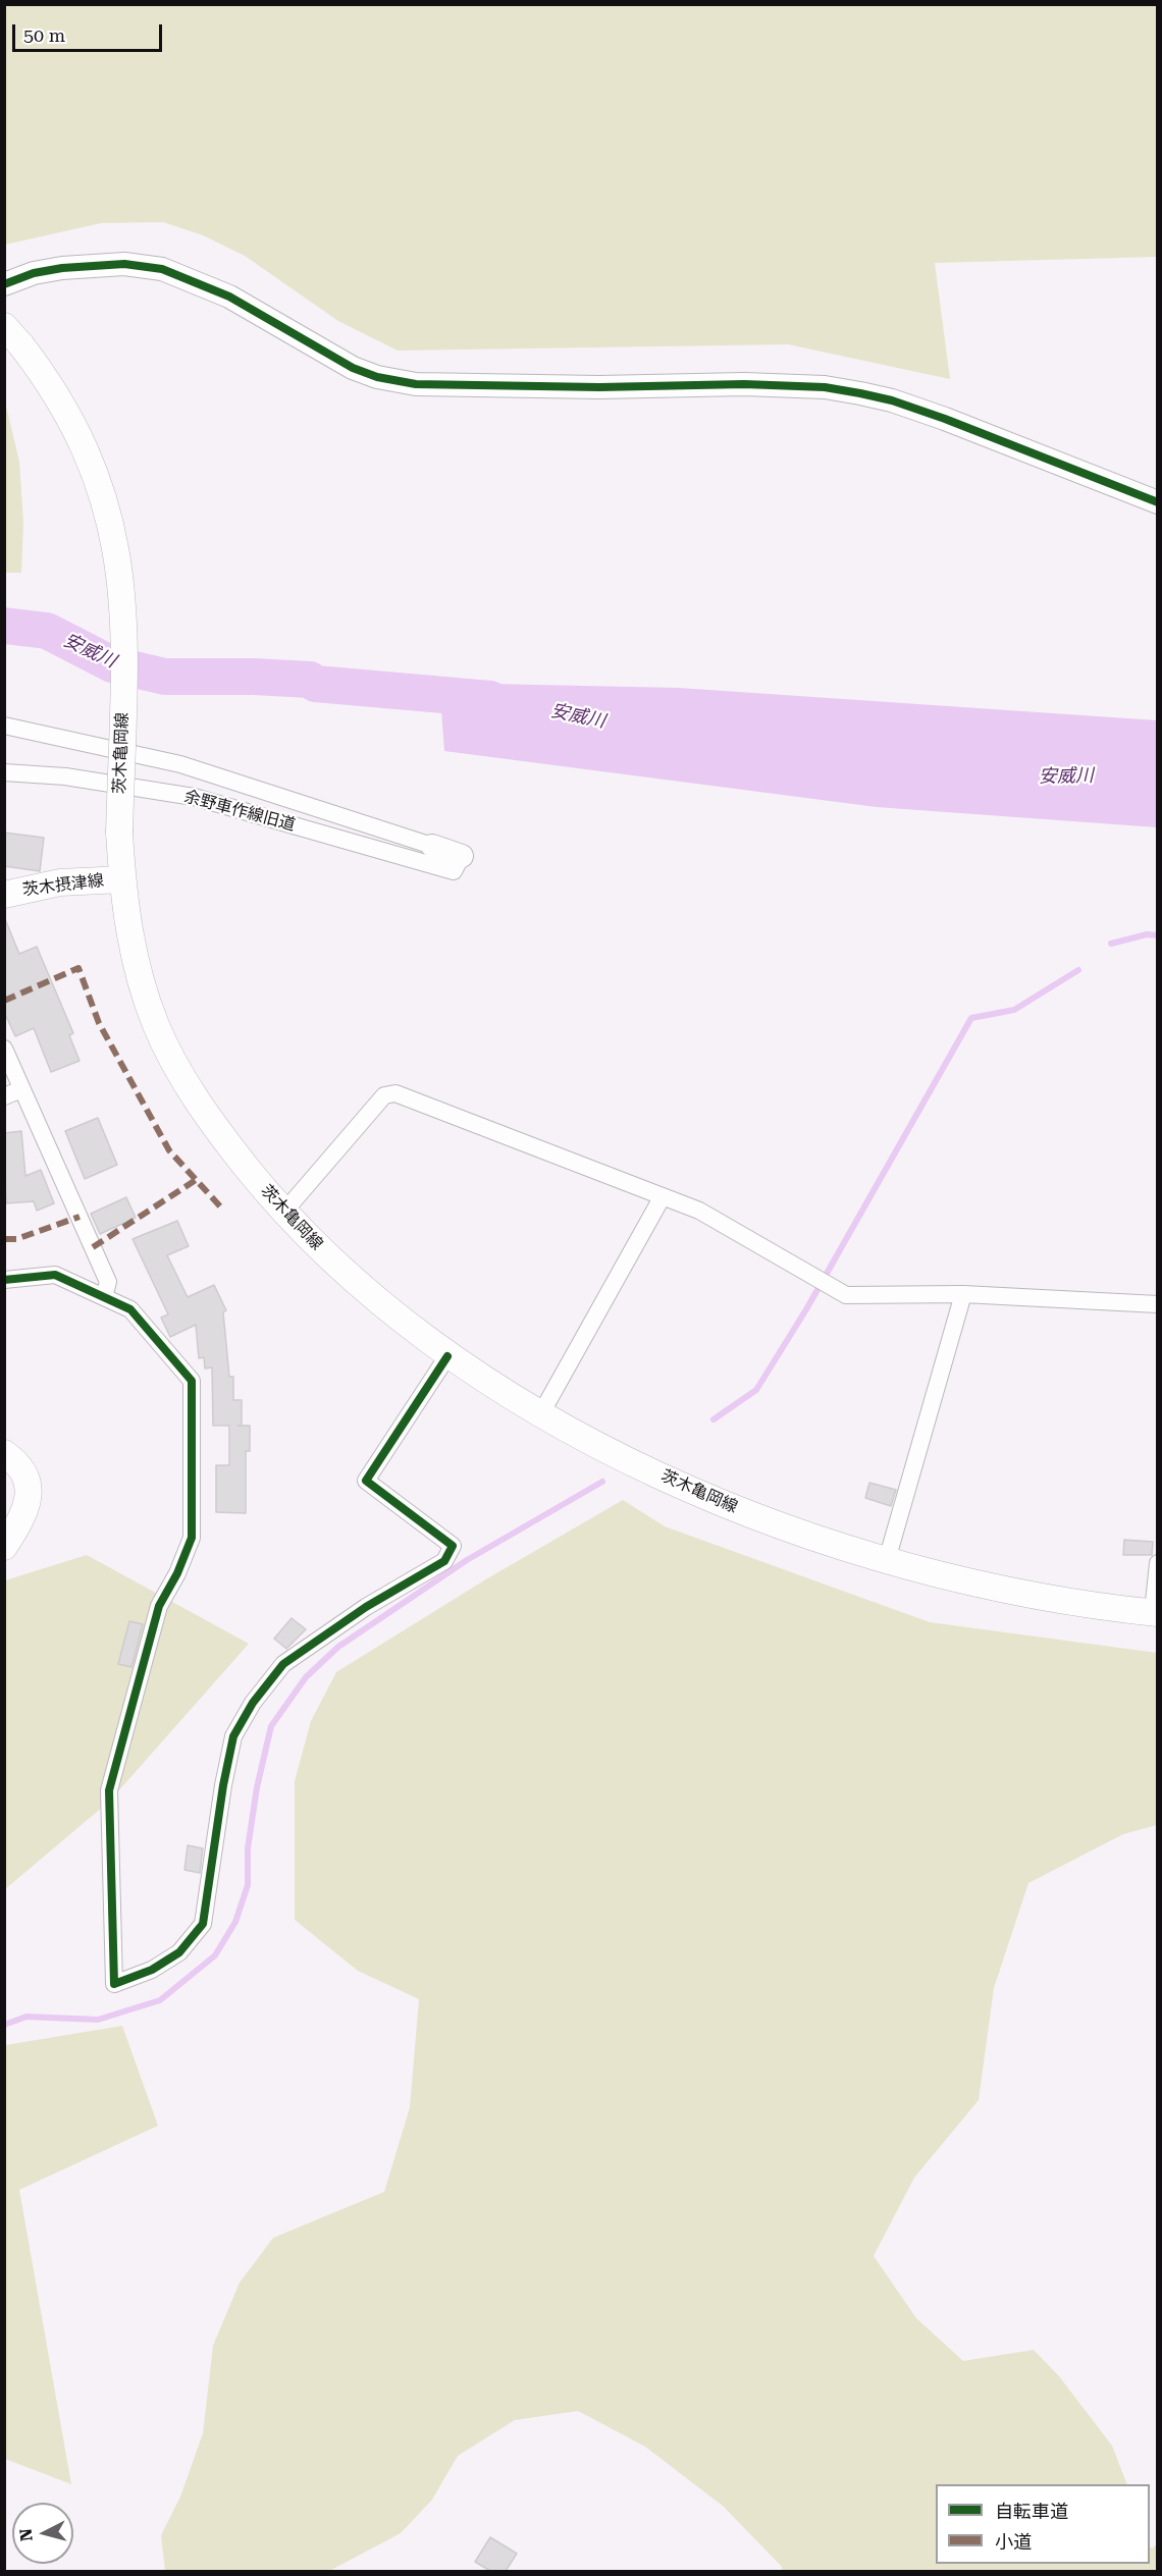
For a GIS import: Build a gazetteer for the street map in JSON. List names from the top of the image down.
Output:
{
  "streets": {
    "main road": ["茨木亀岡線", "茨木摂津線"],
    "street": ["余野車作線旧道"]
  },
  "crossings": [
    ["茨木亀岡線", "茨木摂津線"]
  ],
  "water": ["安威川"],
  "legend": ["自転車道", "小道"],
  "scale_bar": "50 m",
  "north": "left"
}
